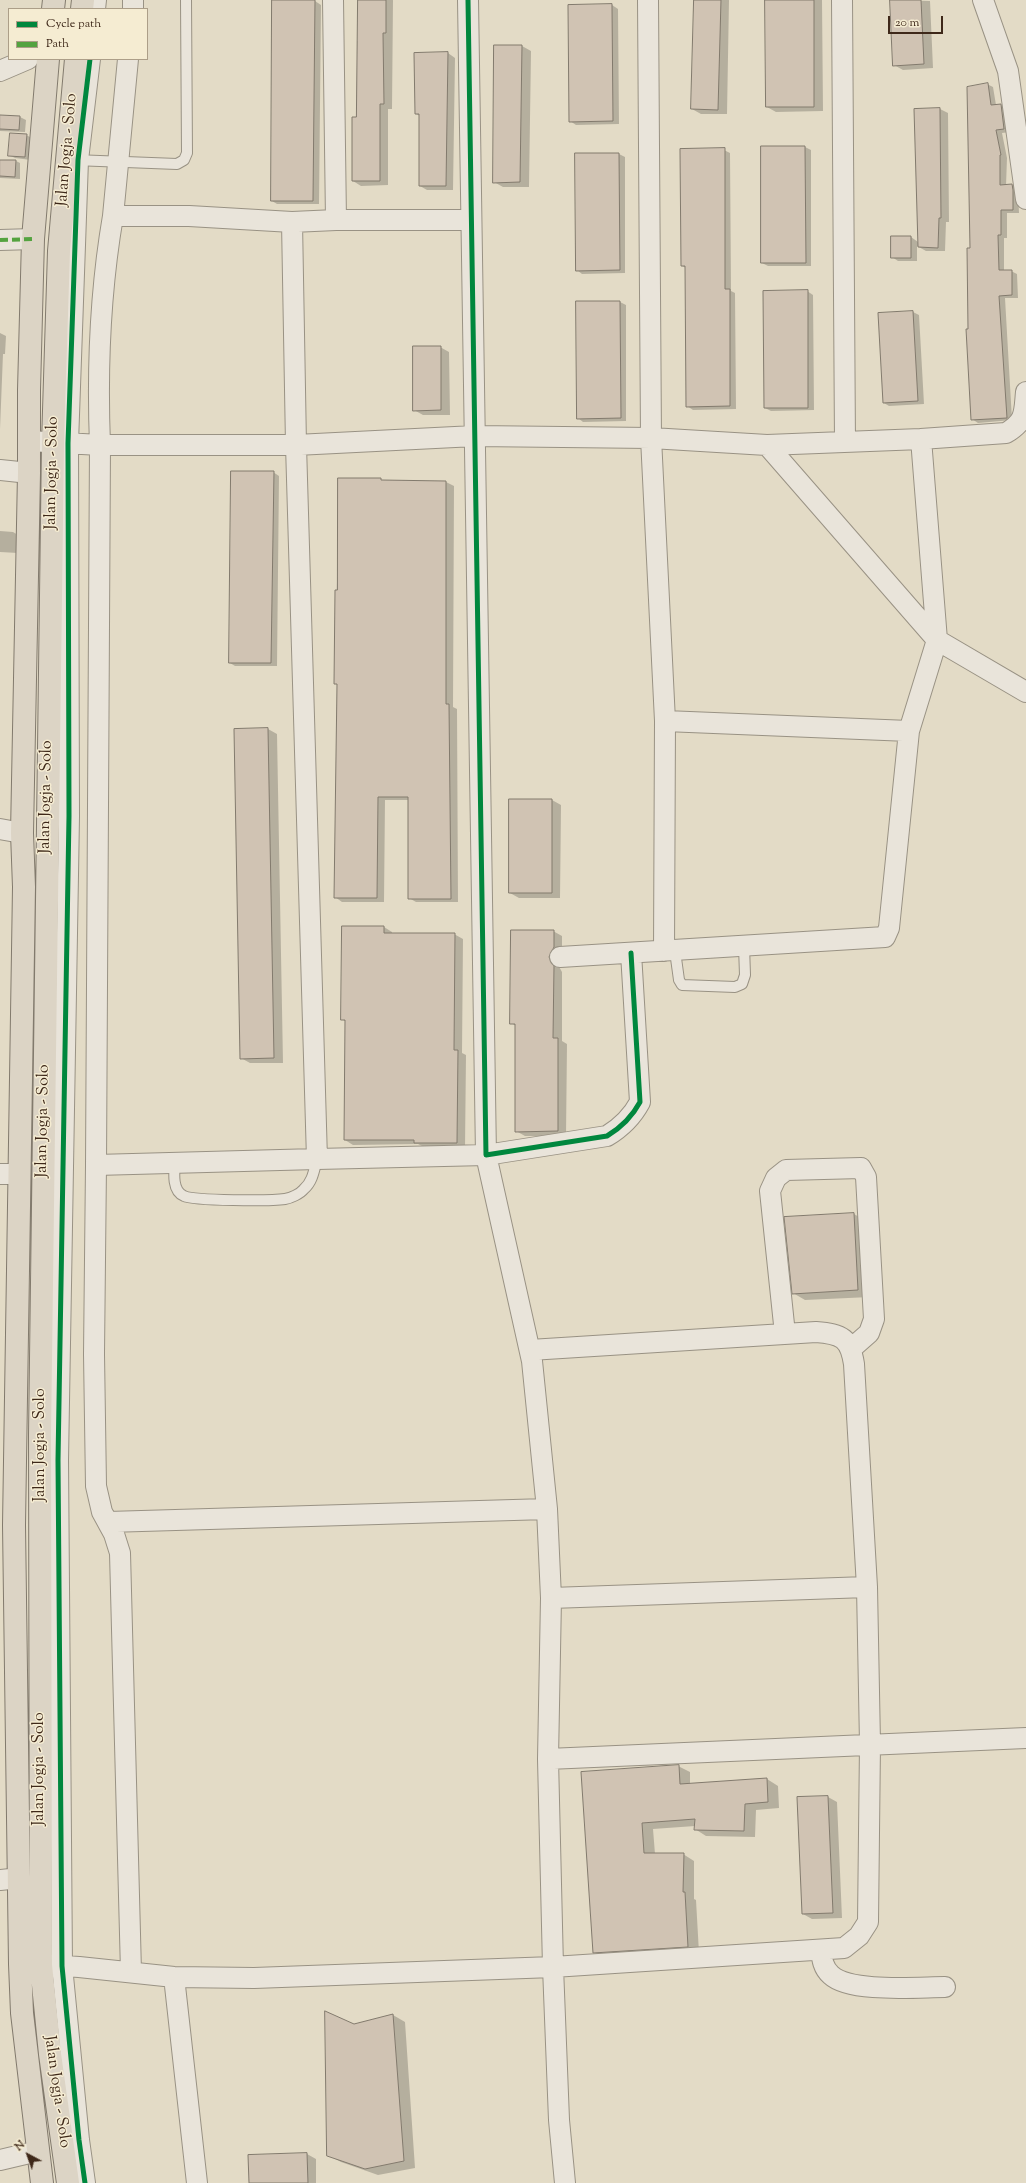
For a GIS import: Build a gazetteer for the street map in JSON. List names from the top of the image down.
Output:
{
  "streets": {
    "highway": ["Jalan Jogja - Solo"]
  },
  "legend": ["Cycle path", "Path"],
  "scale_bar": "20 m",
  "north": "top left"
}
